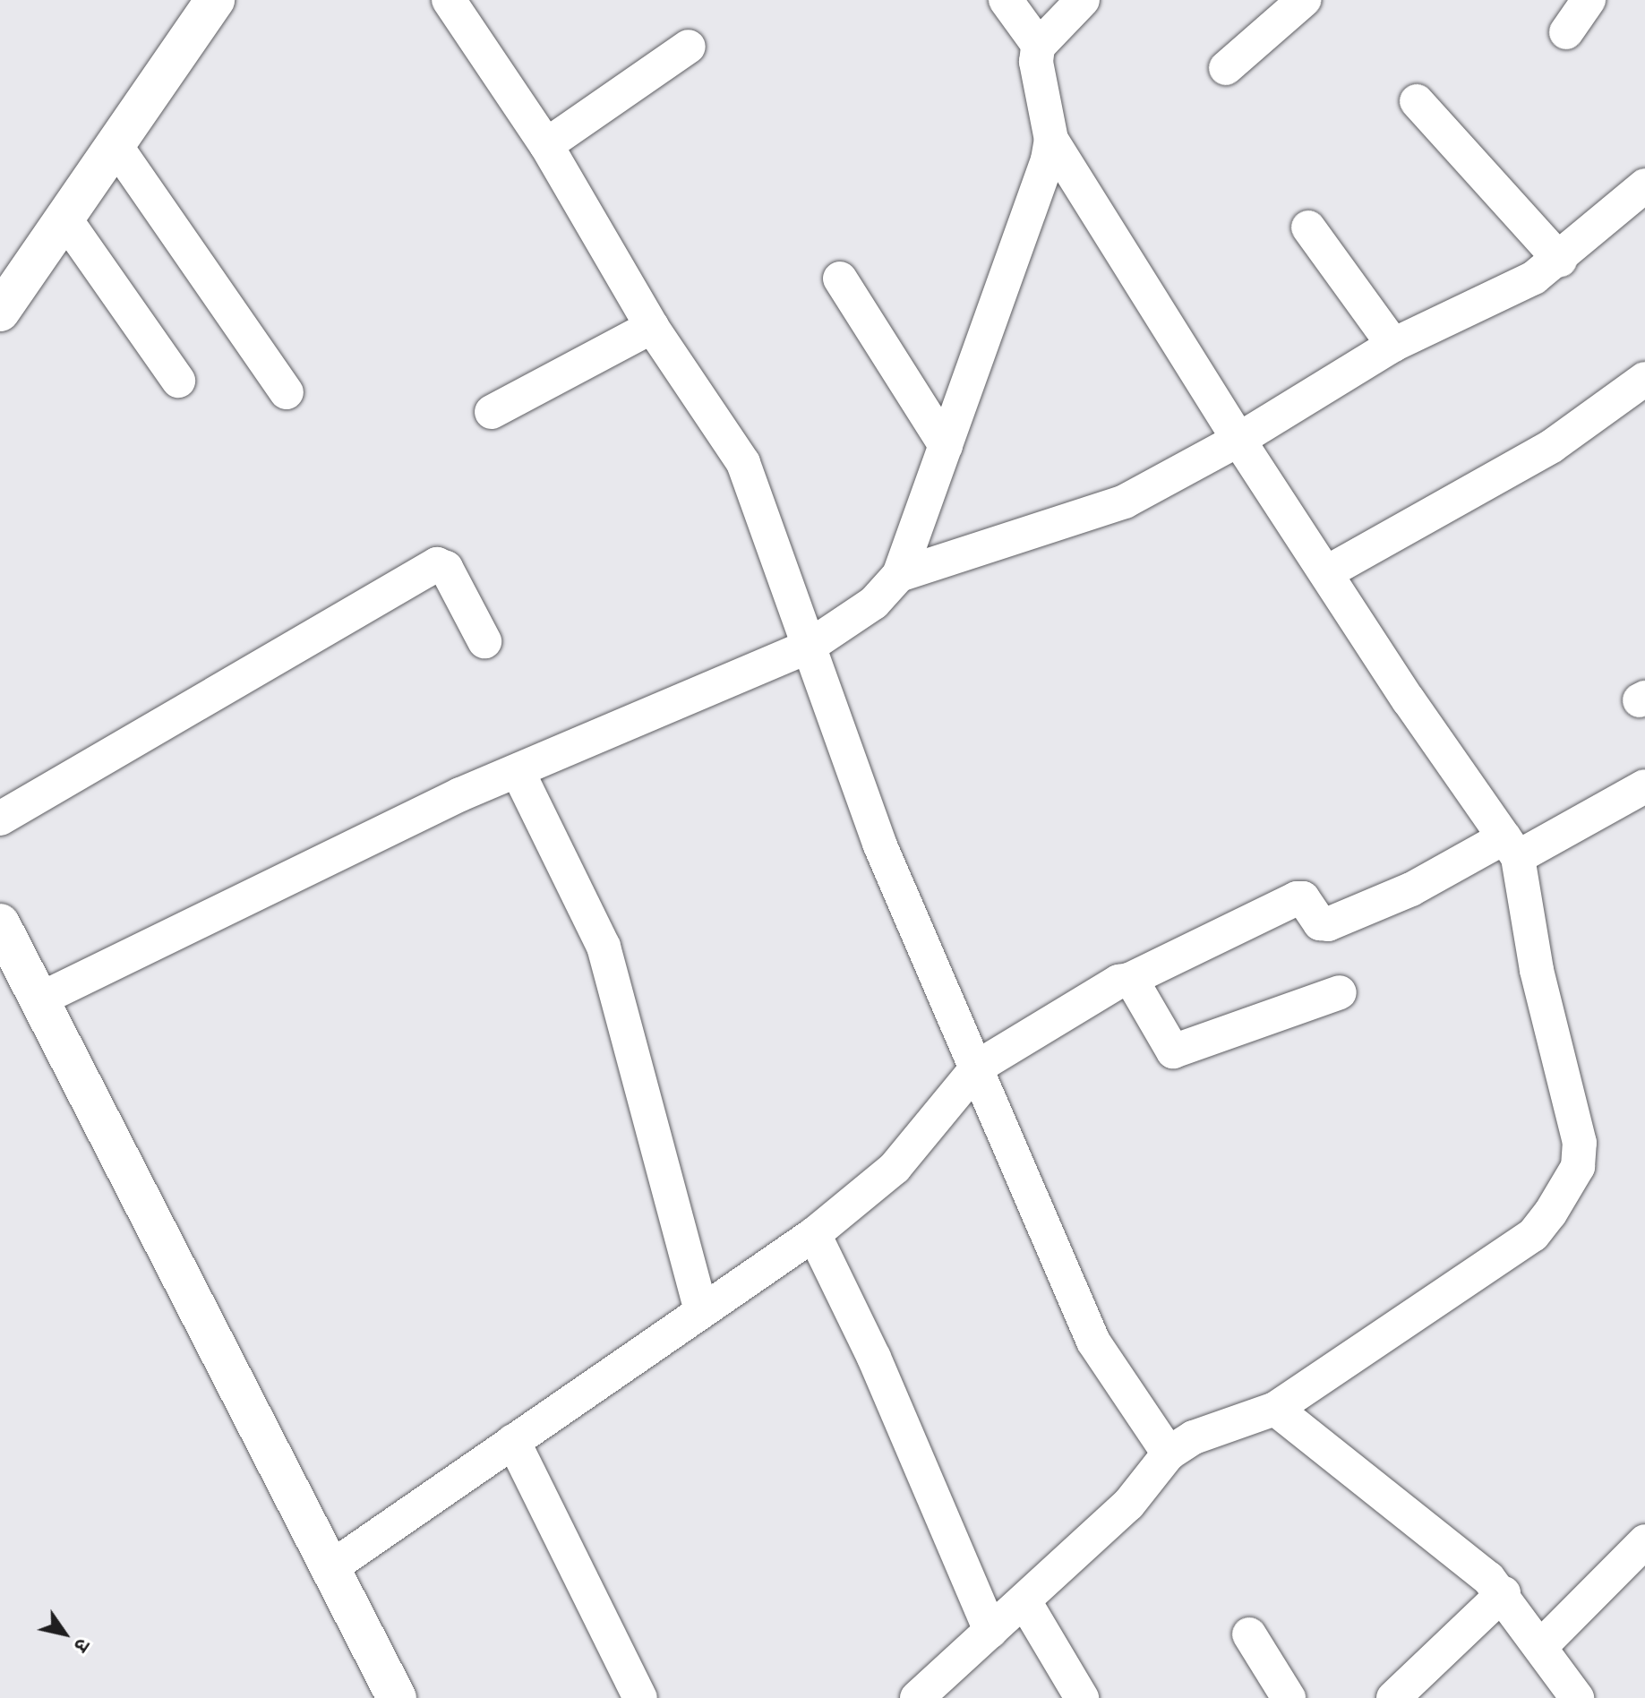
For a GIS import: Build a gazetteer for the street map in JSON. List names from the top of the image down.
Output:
{
  "north": "bottom right"
}
